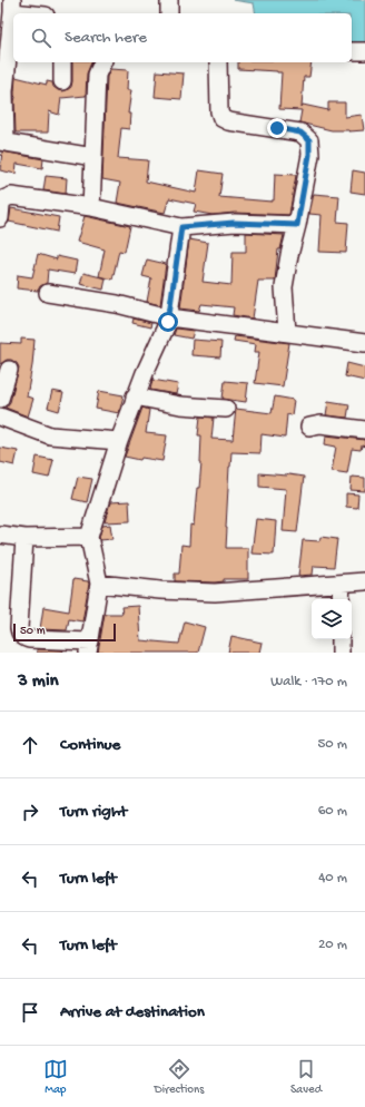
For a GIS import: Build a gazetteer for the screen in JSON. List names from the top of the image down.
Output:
{
  "scale_bar": "50 m",
  "page": {
    "search": "Search here",
    "scale": "50 m",
    "heading": ["3 min", "Walk · 170 m"],
    "list": [
      ["Continue", "50 m"],
      ["Turn right", "60 m"],
      ["Turn left", "40 m"],
      ["Turn left", "20 m"],
      "Arrive at destination"
    ],
    "nav": ["Map", "Directions", "Saved"]
  }
}
